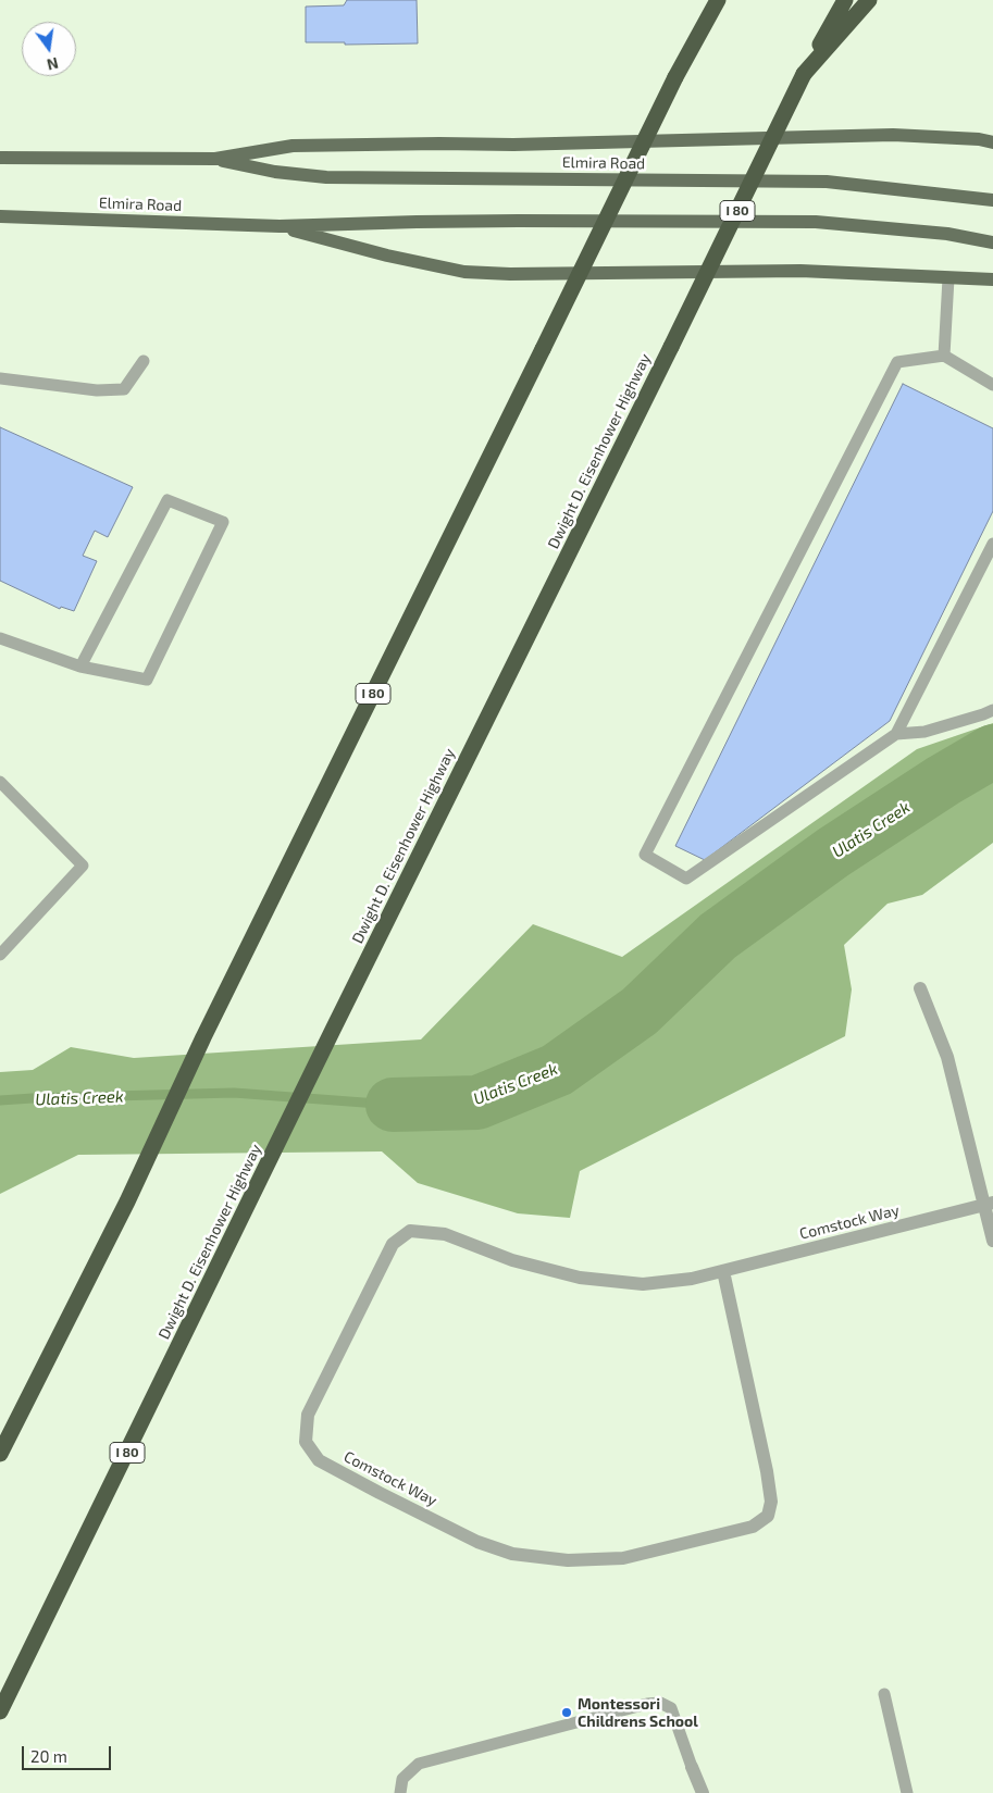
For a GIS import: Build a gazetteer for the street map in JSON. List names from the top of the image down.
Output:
{
  "streets": {
    "highway": ["I 80", "Dwight D. Eisenhower Highway"],
    "main road": ["Elmira Road"],
    "street": ["Comstock Way"]
  },
  "water": ["Ulatis Creek"],
  "places": ["Montessori Childrens School"],
  "scale_bar": "20 m",
  "north": "bottom"
}
